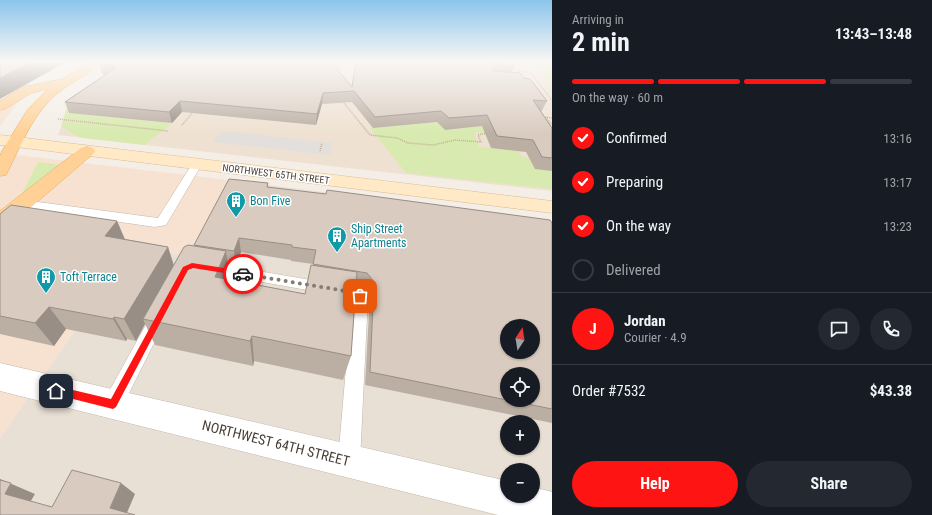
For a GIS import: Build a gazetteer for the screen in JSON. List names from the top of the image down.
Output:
{
  "streets": {
    "street": ["NORTHWEST 65TH STREET", "NORTHWEST 64TH STREET"]
  },
  "places": {
    "building": ["Bon Five", "Ship Street Apartments", "Toft Terrace"]
  },
  "north": "top",
  "page": {
    "heading": ["2 min", "Arriving in", "13:43–13:48"],
    "panel": [
      "Jordan",
      "Courier · 4.9",
      "Order #7532",
      "$43.38"
    ],
    "bar": "On the way · 60 m",
    "list": [
      ["Confirmed", "13:16"],
      ["Preparing", "13:17"],
      ["On the way", "13:23"],
      "Delivered"
    ],
    "round": "J",
    "map_buttons": ["+", "−"],
    "buttons": ["Help", "Share"]
  }
}
